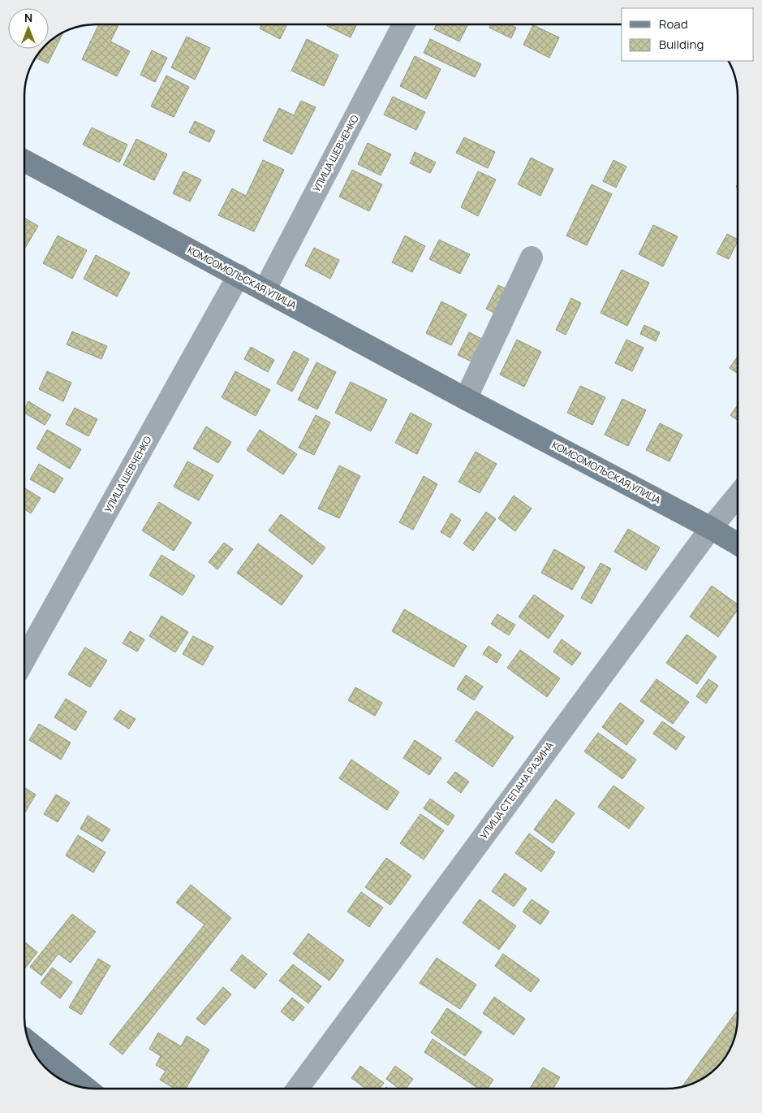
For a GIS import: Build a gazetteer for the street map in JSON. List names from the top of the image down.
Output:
{
  "streets": {
    "main road": ["КОМСОМОЛЬСКАЯ УЛИЦА"],
    "street": ["УЛИЦА ШЕВЧЕНКО", "УЛИЦА СТЕПАНА РАЗИНА"]
  },
  "crossings": [
    ["УЛИЦА ШЕВЧЕНКО", "КОМСОМОЛЬСКАЯ УЛИЦА"],
    ["КОМСОМОЛЬСКАЯ УЛИЦА", "УЛИЦА СТЕПАНА РАЗИНА"]
  ],
  "legend": ["Road", "Building"],
  "north": "top"
}
